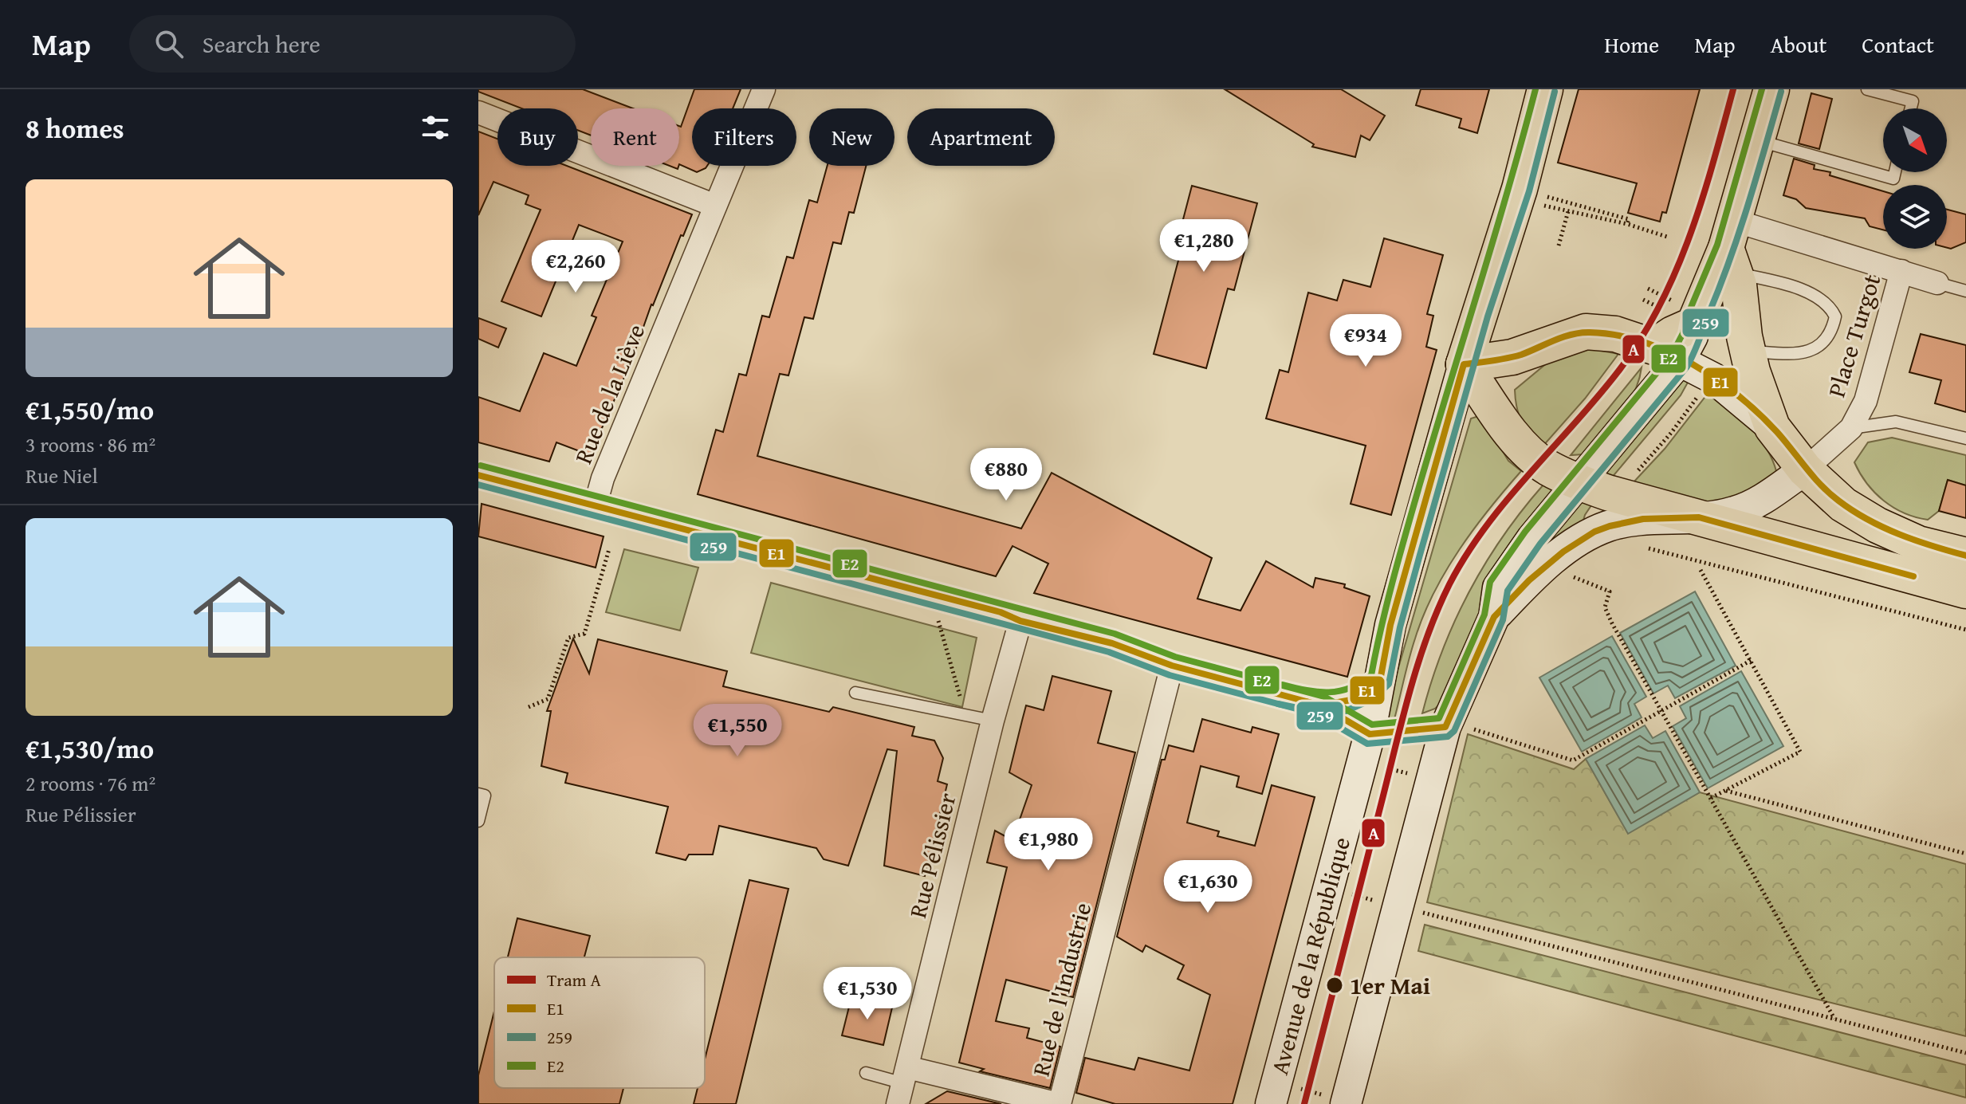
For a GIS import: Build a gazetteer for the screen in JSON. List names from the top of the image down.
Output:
{
  "streets": {
    "main road": ["Avenue de la République"],
    "street": [
      "Place Turgot",
      "Rue de la Liève",
      "Rue Pélissier",
      "Rue de l'Industrie"
    ]
  },
  "places": ["1er Mai"],
  "lines": [
    "tram line A",
    "transit line E2",
    "transit line 259",
    "transit line E1"
  ],
  "legend": [
    "Tram A",
    "E1",
    "259",
    "E2"
  ],
  "north": "bottom right",
  "page": {
    "header": "Map",
    "search": "Search here",
    "nav": [
      "Home",
      "Map",
      "About",
      "Contact"
    ],
    "heading": "8 homes",
    "chip": [
      "Buy",
      "Rent",
      "Filters",
      "New",
      "Apartment"
    ],
    "list": [
      {
        "name": "€1,550/mo",
        "note": "3 rooms · 86 m² · Rue Niel"
      },
      {
        "name": "€1,530/mo",
        "note": "2 rooms · 76 m² · Rue Pélissier"
      }
    ],
    "price": [
      "€1,280",
      "€2,260",
      "€934",
      "€880",
      "€1,550",
      "€1,980",
      "€1,630",
      "€1,530"
    ]
  }
}
